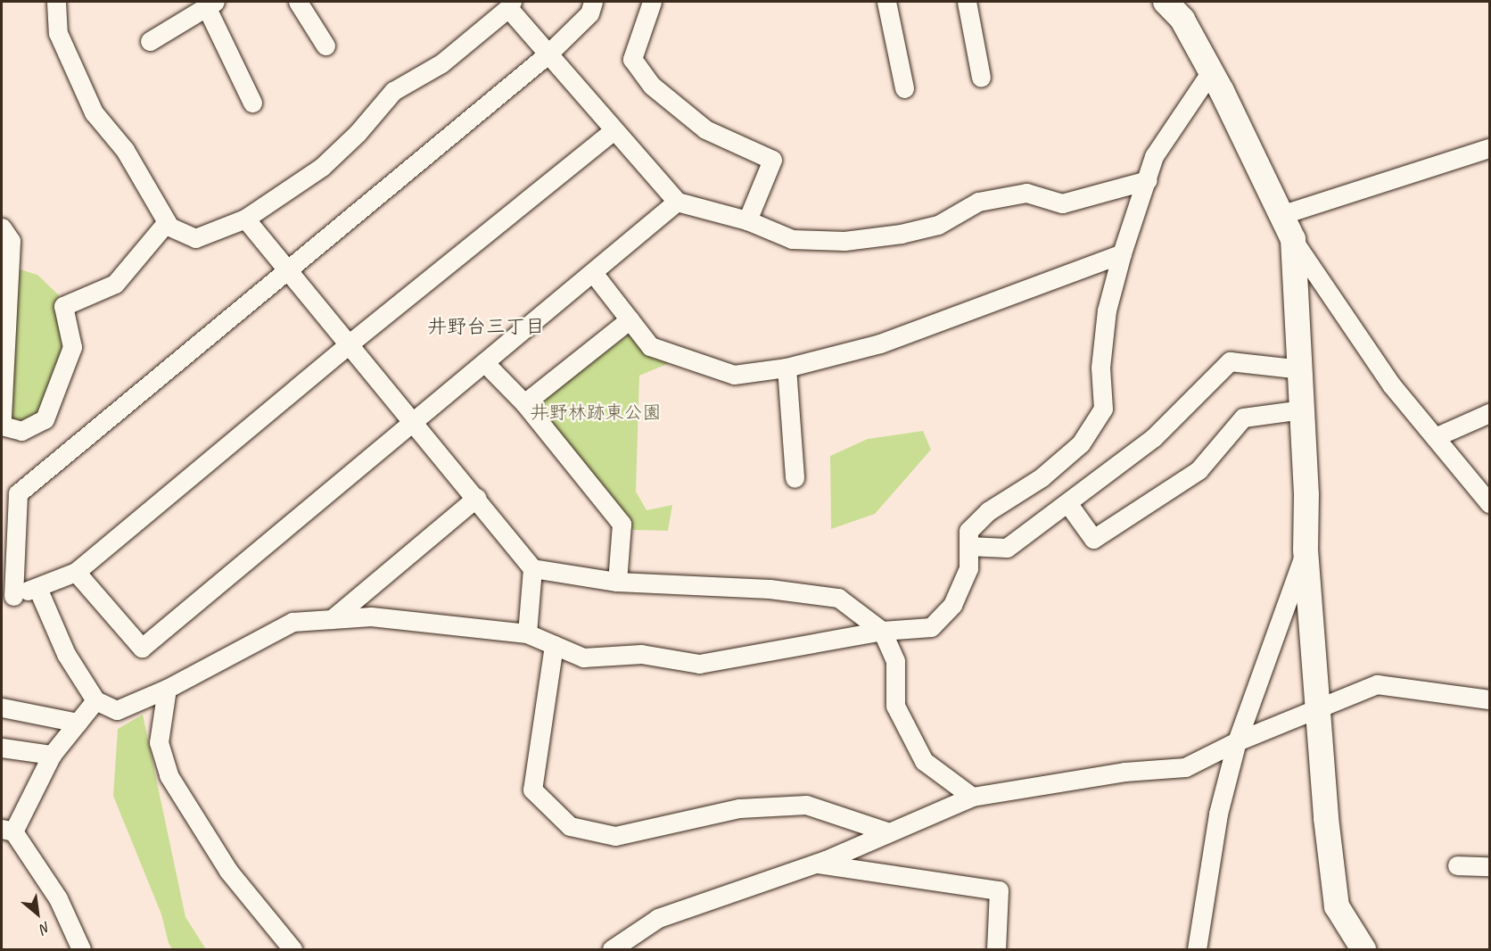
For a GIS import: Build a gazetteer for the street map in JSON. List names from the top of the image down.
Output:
{
  "districts": ["井野台三丁目"],
  "parks": ["井野林跡東公園"],
  "north": "bottom right"
}
